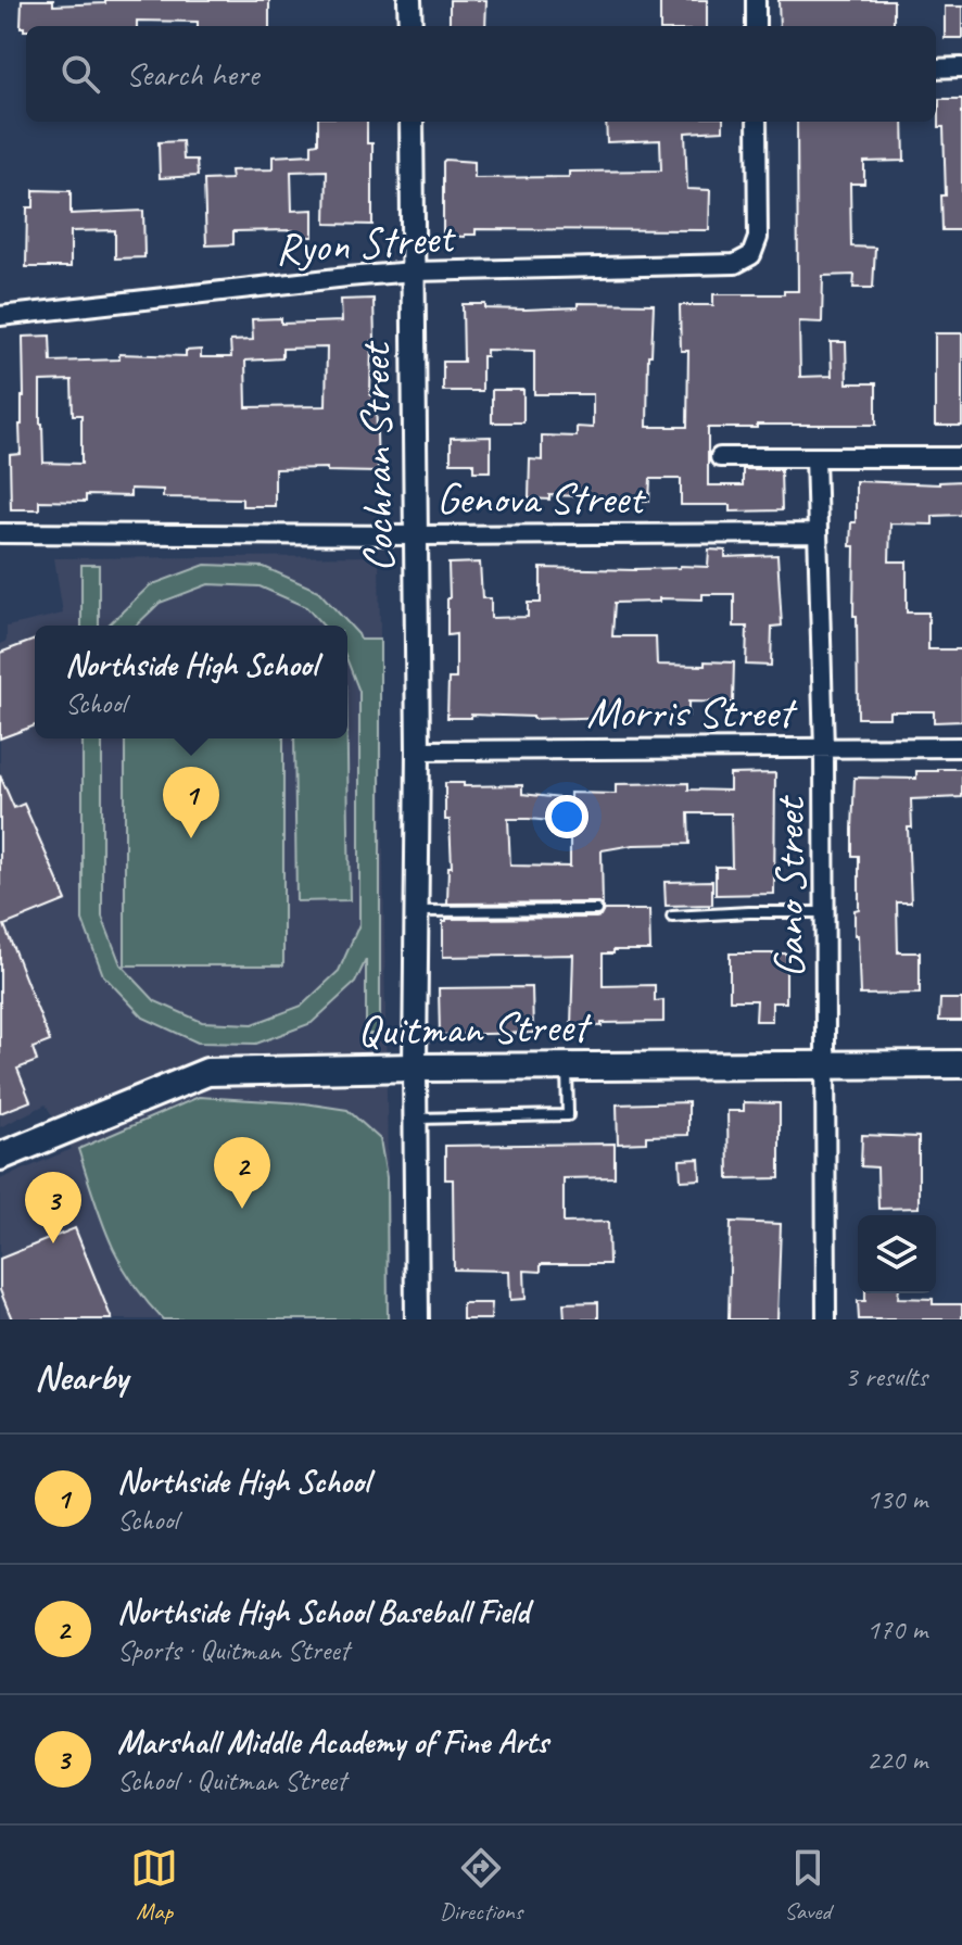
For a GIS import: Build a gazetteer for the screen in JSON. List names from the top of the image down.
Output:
{
  "streets": {
    "main road": ["Quitman Street"],
    "street": [
      "Ryon Street",
      "Cochran Street",
      "Genova Street",
      "Morris Street",
      "Gano Street"
    ]
  },
  "crossings": [
    ["Ryon Street", "Cochran Street"],
    ["Cochran Street", "Genova Street"],
    ["Cochran Street", "Morris Street"],
    ["Cochran Street", "Quitman Street"],
    ["Genova Street", "Gano Street"],
    ["Morris Street", "Gano Street"],
    ["Gano Street", "Quitman Street"]
  ],
  "page": {
    "search": "Search here",
    "popup": ["Northside High School", "School"],
    "pins": ["1", "2", "3"],
    "heading": ["Nearby", "3 results"],
    "list": [
      {
        "mark": "1",
        "name": "Northside High School",
        "note": "School",
        "value": "130 m"
      },
      {
        "mark": "2",
        "name": "Northside High School Baseball Field",
        "note": "Sports · Quitman Street",
        "value": "170 m"
      },
      {
        "mark": "3",
        "name": "Marshall Middle Academy of Fine Arts",
        "note": "School · Quitman Street",
        "value": "220 m"
      }
    ],
    "nav": ["Map", "Directions", "Saved"]
  }
}
